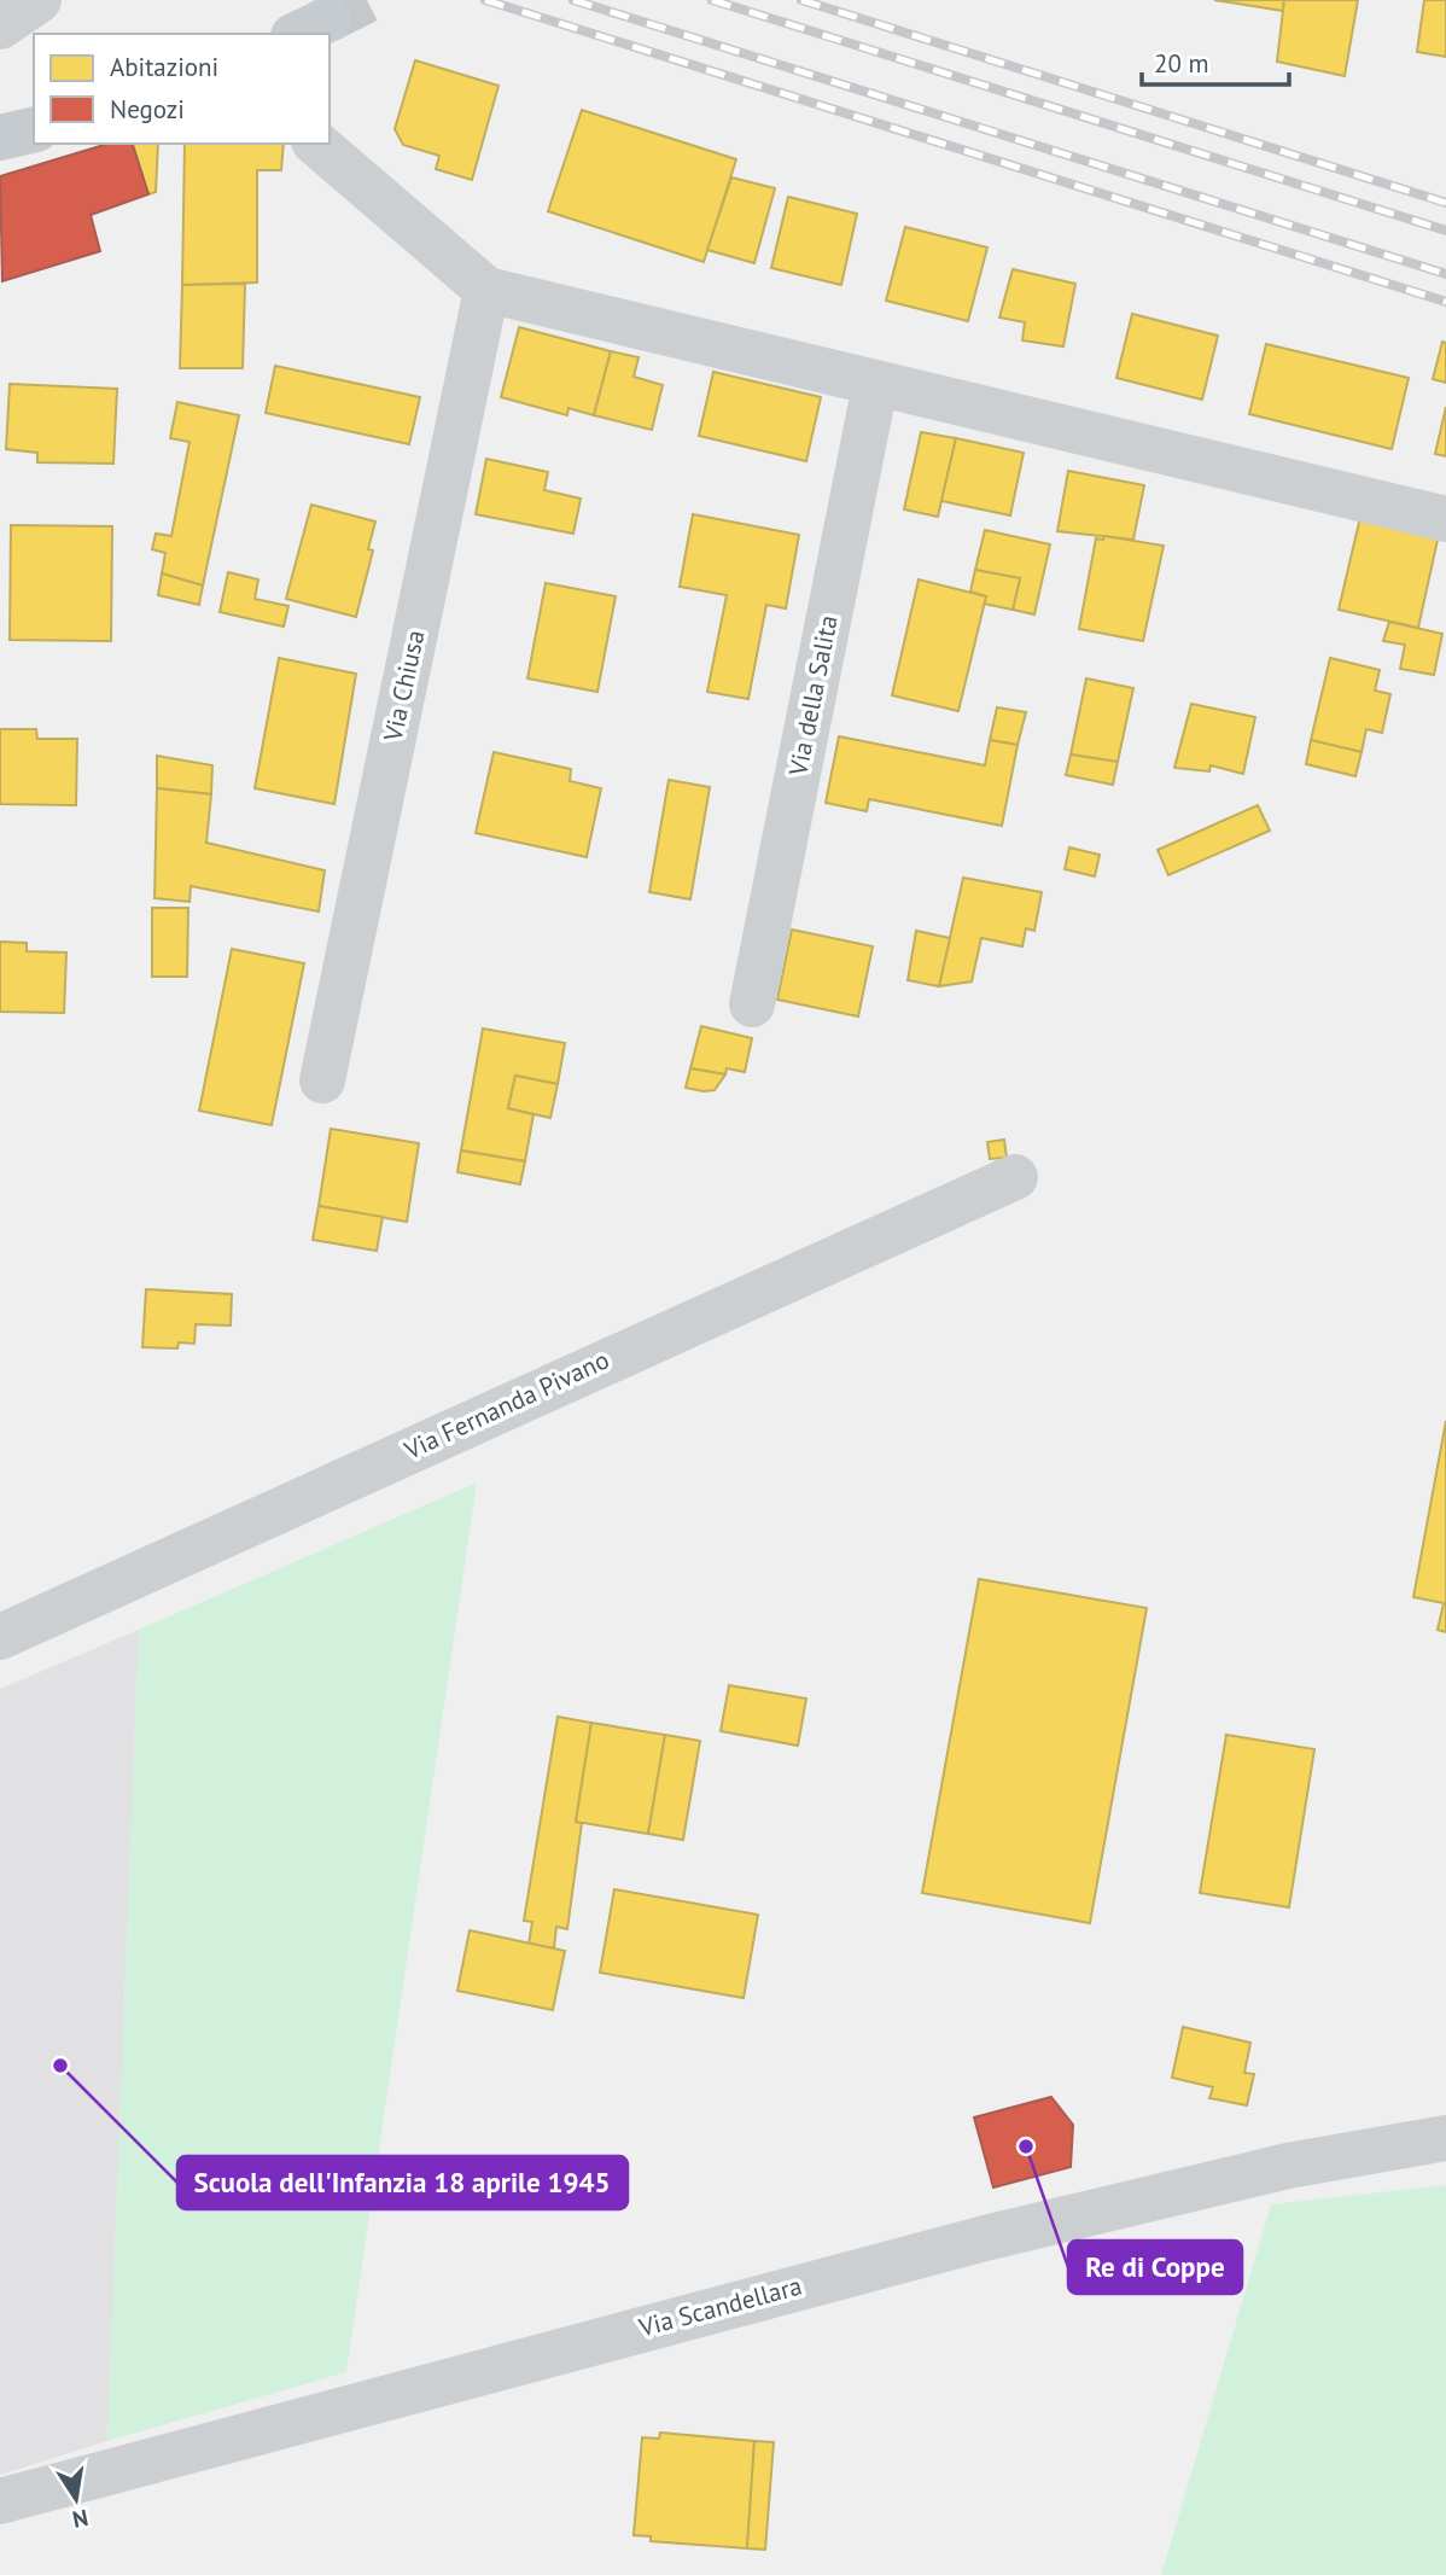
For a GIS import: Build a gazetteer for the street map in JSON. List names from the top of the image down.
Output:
{
  "streets": {
    "street": [
      "Via Chiusa",
      "Via della Salita",
      "Via Fernanda Pivano",
      "Via Scandellara"
    ]
  },
  "places": ["Scuola dell'Infanzia 18 aprile 1945", "Re di Coppe"],
  "legend": ["Abitazioni", "Negozi"],
  "scale_bar": "20 m",
  "north": "bottom"
}
